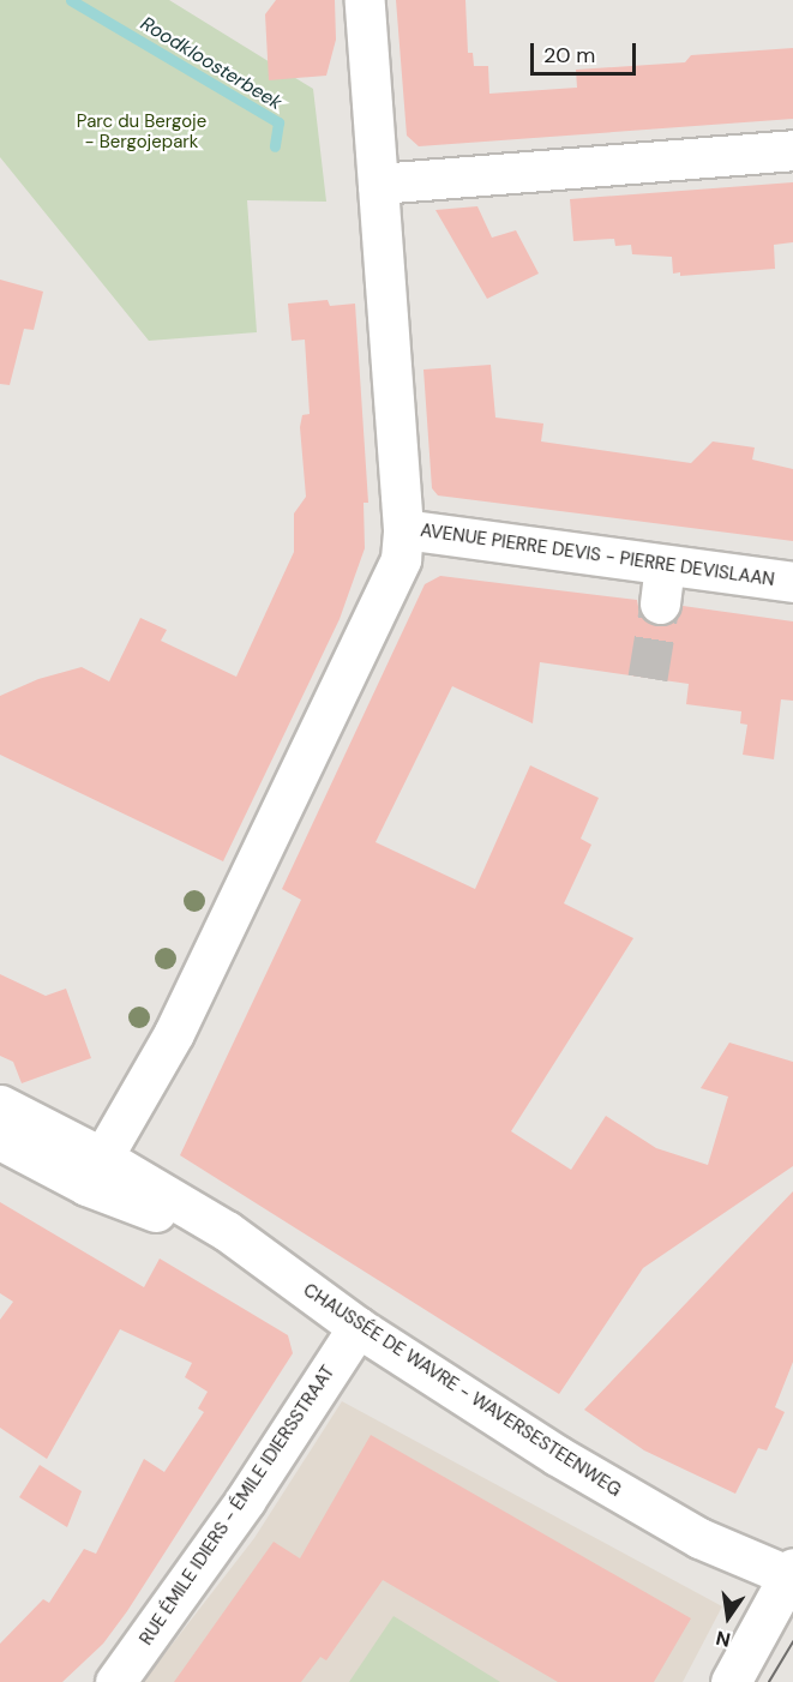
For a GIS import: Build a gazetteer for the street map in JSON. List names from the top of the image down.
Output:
{
  "streets": {
    "street": ["AVENUE PIERRE DEVIS - PIERRE DEVISLAAN", "CHAUSSÉE DE WAVRE - WAVERSESTEENWEG", "RUE ÉMILE IDIERS - ÉMILE IDIERSSTRAAT"]
  },
  "crossings": [
    ["CHAUSSÉE DE WAVRE - WAVERSESTEENWEG", "RUE ÉMILE IDIERS - ÉMILE IDIERSSTRAAT"]
  ],
  "water": ["Roodkloosterbeek"],
  "parks": ["Parc du Bergoje - Bergojepark"],
  "scale_bar": "20 m",
  "north": "bottom"
}
